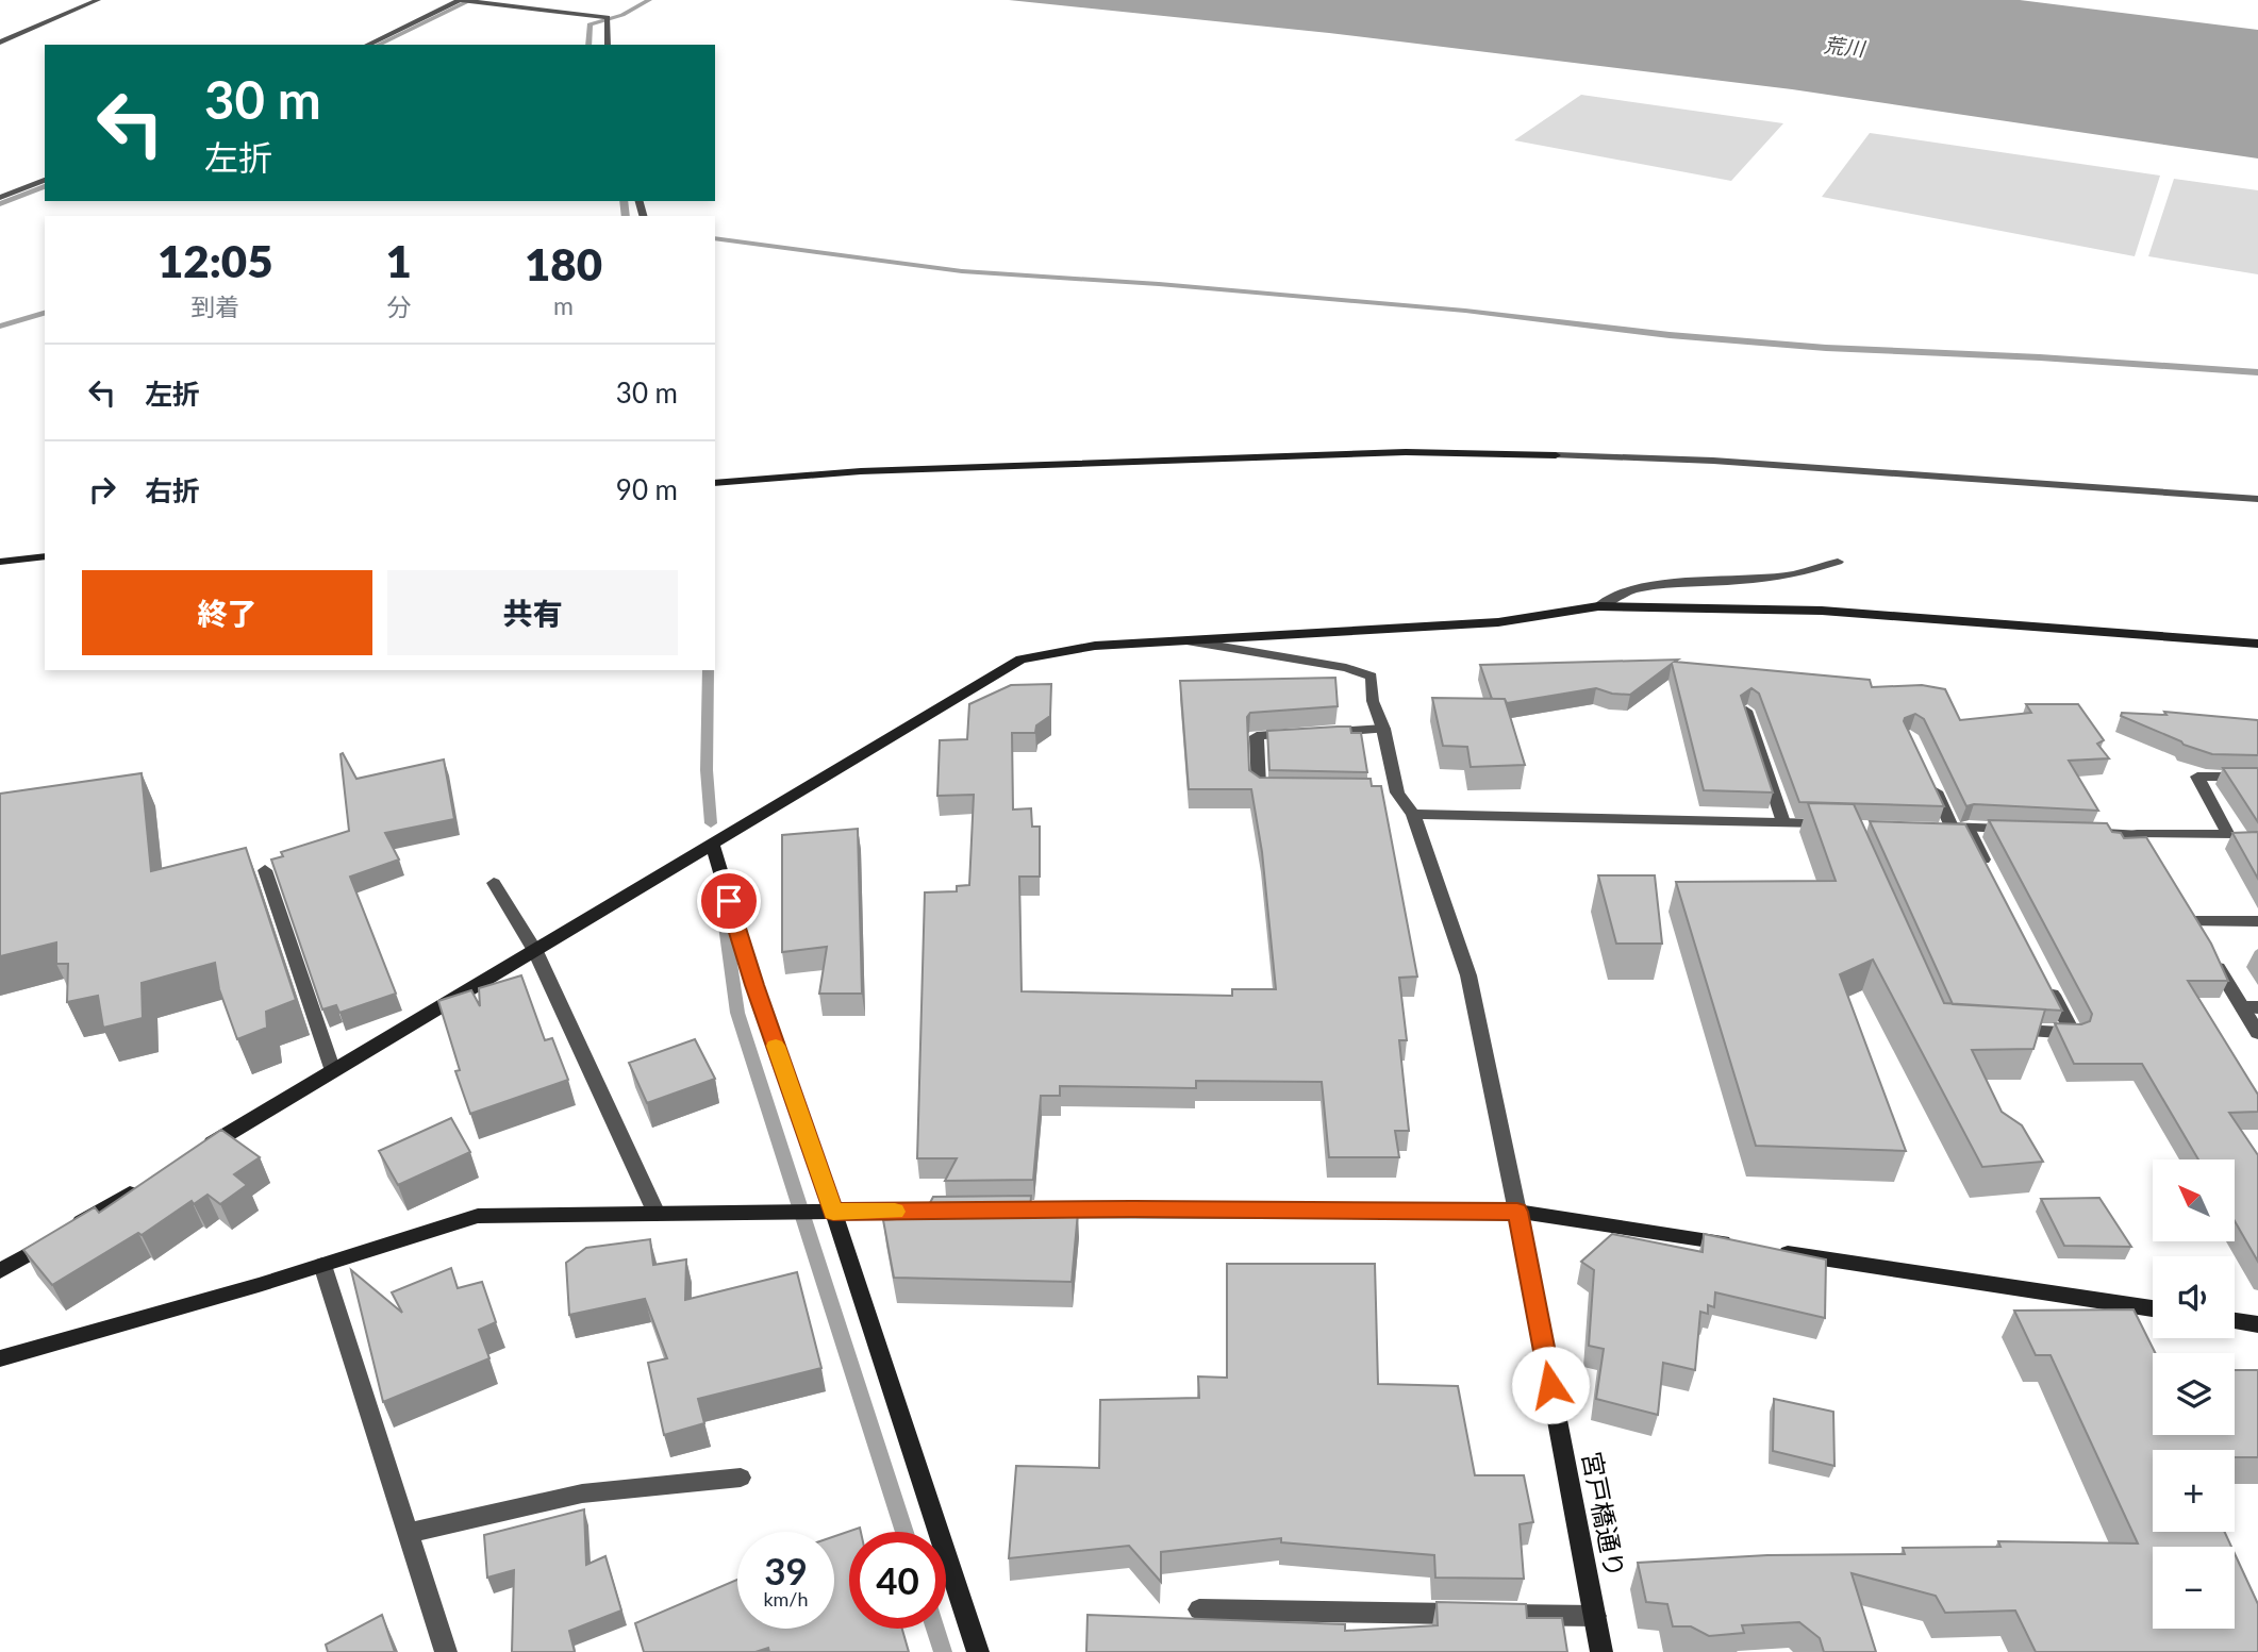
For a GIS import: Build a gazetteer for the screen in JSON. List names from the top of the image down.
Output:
{
  "streets": {
    "street": ["宮戸橋通り"]
  },
  "water": ["荒川"],
  "north": "top left",
  "page": {
    "turn": ["30 m", "左折"],
    "eta": [
      "12:05",
      "到着",
      "1",
      "分",
      "180",
      "m"
    ],
    "list": [
      {
        "name": "左折",
        "value": "30 m"
      },
      {
        "name": "右折",
        "value": "90 m"
      }
    ],
    "buttons": ["終了", "共有"],
    "map_buttons": ["+", "−"],
    "speed": "39 km/h",
    "limit": "40"
  }
}
